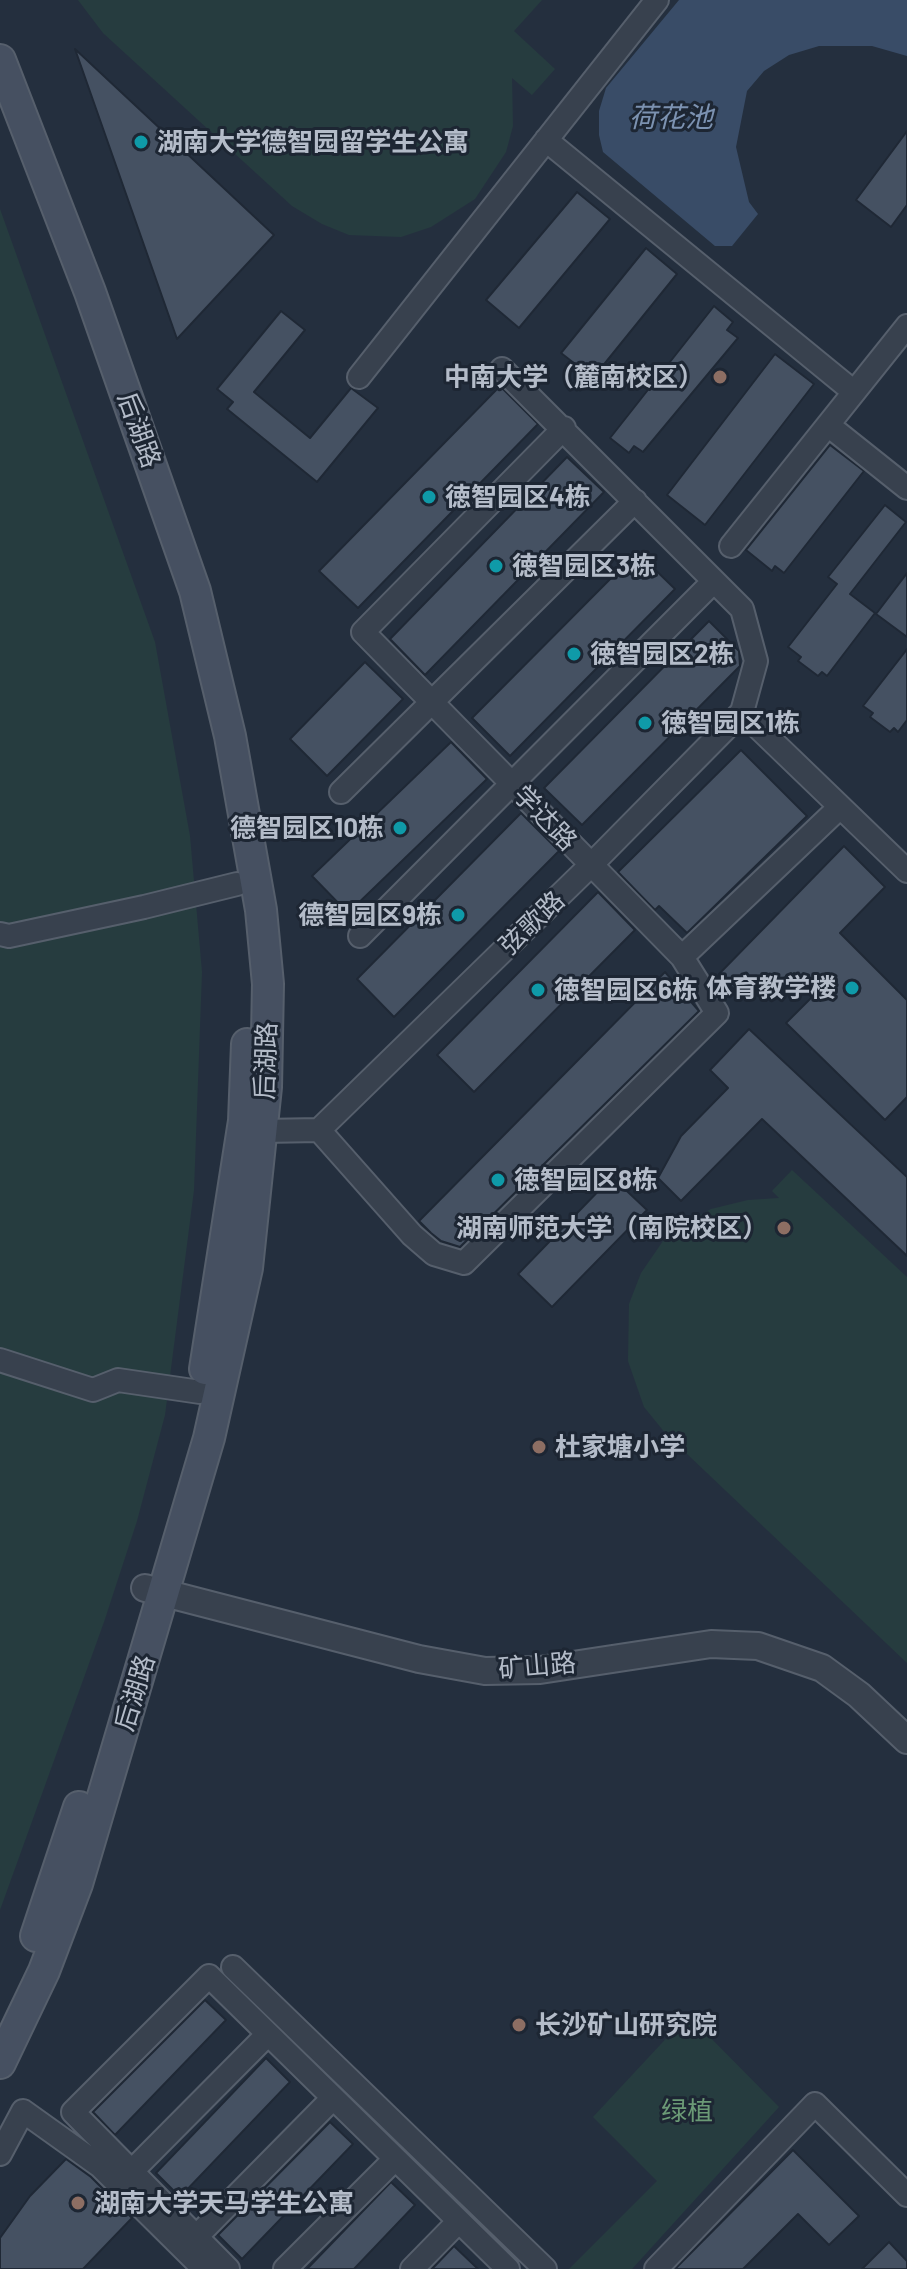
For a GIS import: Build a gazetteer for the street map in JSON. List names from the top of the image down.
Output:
{
  "streets": {
    "main road": ["后湖路"],
    "street": ["学达路", "弦歌路", "矿山路"]
  },
  "crossings": [
    ["后湖路", "矿山路"],
    ["学达路", "弦歌路"]
  ],
  "water": ["荷花池"],
  "parks": ["绿植"],
  "places": [
    "湖南大学德智园留学生公寓",
    "中南大学（麓南校区）",
    "徳智园区4栋",
    "徳智园区3栋",
    "徳智园区2栋",
    "徳智园区1栋",
    "德智园区10栋",
    "德智园区9栋",
    "体育教学楼",
    "徳智园区6栋",
    "徳智园区8栋",
    "湖南师范大学（南院校区）",
    "杜家塘小学",
    "长沙矿山研究院",
    "湖南大学天马学生公寓"
  ]
}
